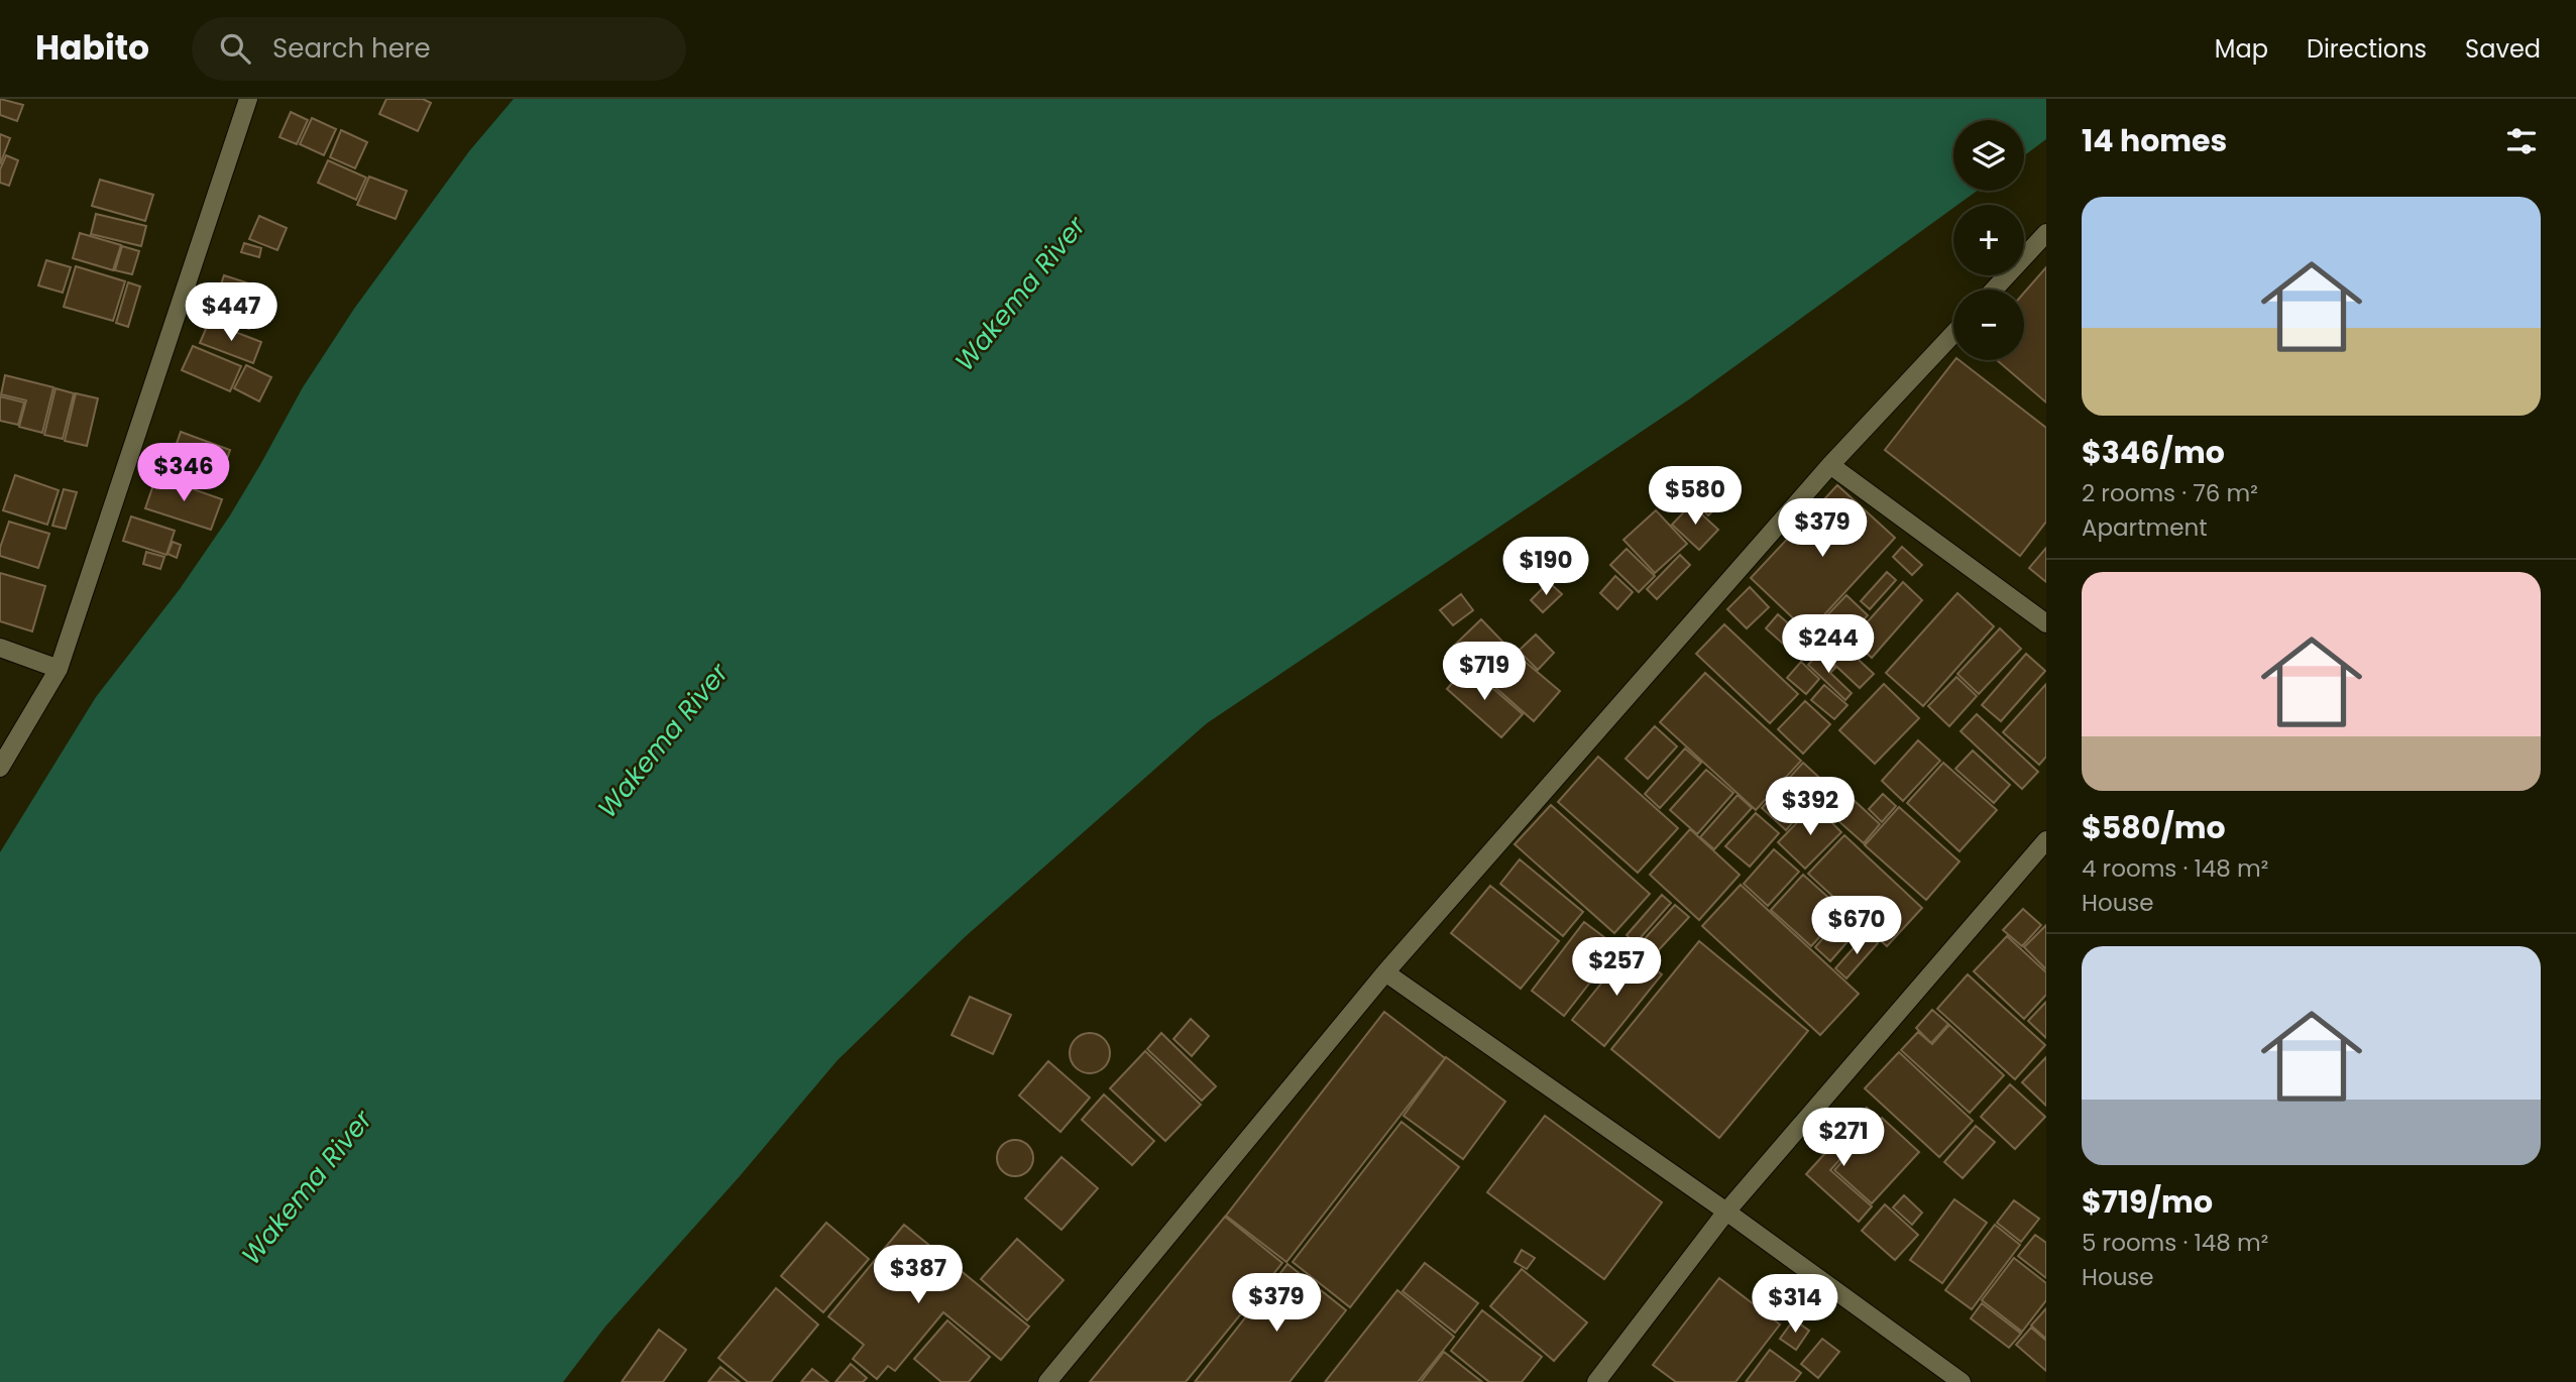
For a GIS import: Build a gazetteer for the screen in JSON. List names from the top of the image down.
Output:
{
  "water": ["Wakema River"],
  "page": {
    "header": "Habito",
    "search": "Search here",
    "nav": ["Map", "Directions", "Saved"],
    "heading": "14 homes",
    "map_buttons": ["+", "−"],
    "list": [
      {
        "name": "$346/mo",
        "note": "2 rooms · 76 m² · Apartment"
      },
      {
        "name": "$580/mo",
        "note": "4 rooms · 148 m² · House"
      },
      {
        "name": "$719/mo",
        "note": "5 rooms · 148 m² · House"
      }
    ],
    "price": [
      "$447",
      "$346",
      "$580",
      "$379",
      "$190",
      "$244",
      "$719",
      "$392",
      "$670",
      "$257",
      "$271",
      "$387",
      "$379",
      "$314"
    ]
  }
}
